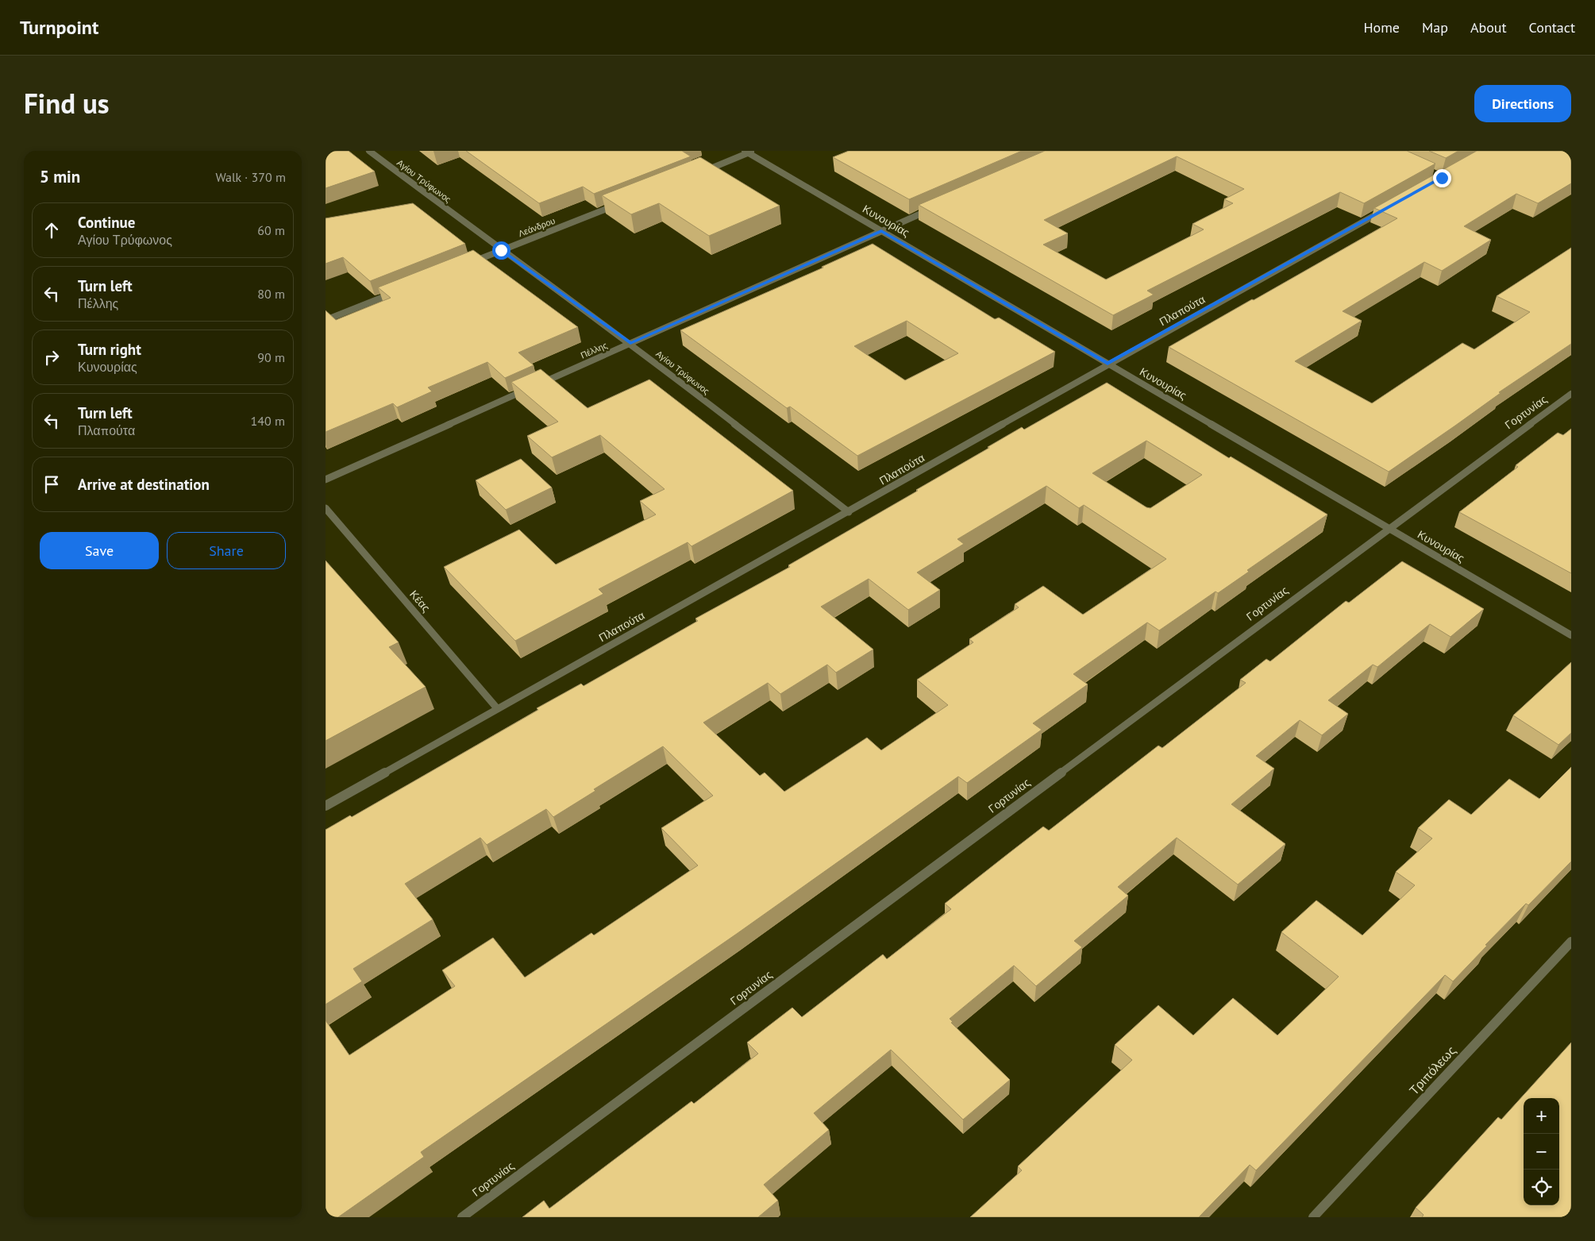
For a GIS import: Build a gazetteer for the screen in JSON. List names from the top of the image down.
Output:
{
  "streets": {
    "street": [
      "Αγίου Τρύφωνος",
      "Κυνουρίας",
      "Λεάνδρου",
      "Πλαπούτα",
      "Πέλλης",
      "Γορτυνίας",
      "Κέας",
      "Τριπόλεως"
    ]
  },
  "crossings": [
    ["Αγίου Τρύφωνος", "Λεάνδρου"],
    ["Αγίου Τρύφωνος", "Πλαπούτα"],
    ["Αγίου Τρύφωνος", "Πέλλης"],
    ["Κυνουρίας", "Πλαπούτα"],
    ["Κυνουρίας", "Πέλλης"],
    ["Κυνουρίας", "Γορτυνίας"],
    ["Πλαπούτα", "Κέας"]
  ],
  "page": {
    "header": "Turnpoint",
    "nav": [
      "Home",
      "Map",
      "About",
      "Contact"
    ],
    "title": "Find us",
    "buttons": [
      "Directions",
      ["Save", "Share"]
    ],
    "heading": ["5 min", "Walk · 370 m"],
    "list": [
      ["Continue", "Αγίου Τρύφωνος", "60 m"],
      ["Turn left", "Πέλλης", "80 m"],
      ["Turn right", "Κυνουρίας", "90 m"],
      ["Turn left", "Πλαπούτα", "140 m"],
      "Arrive at destination"
    ],
    "map_buttons": ["+", "−"]
  }
}
